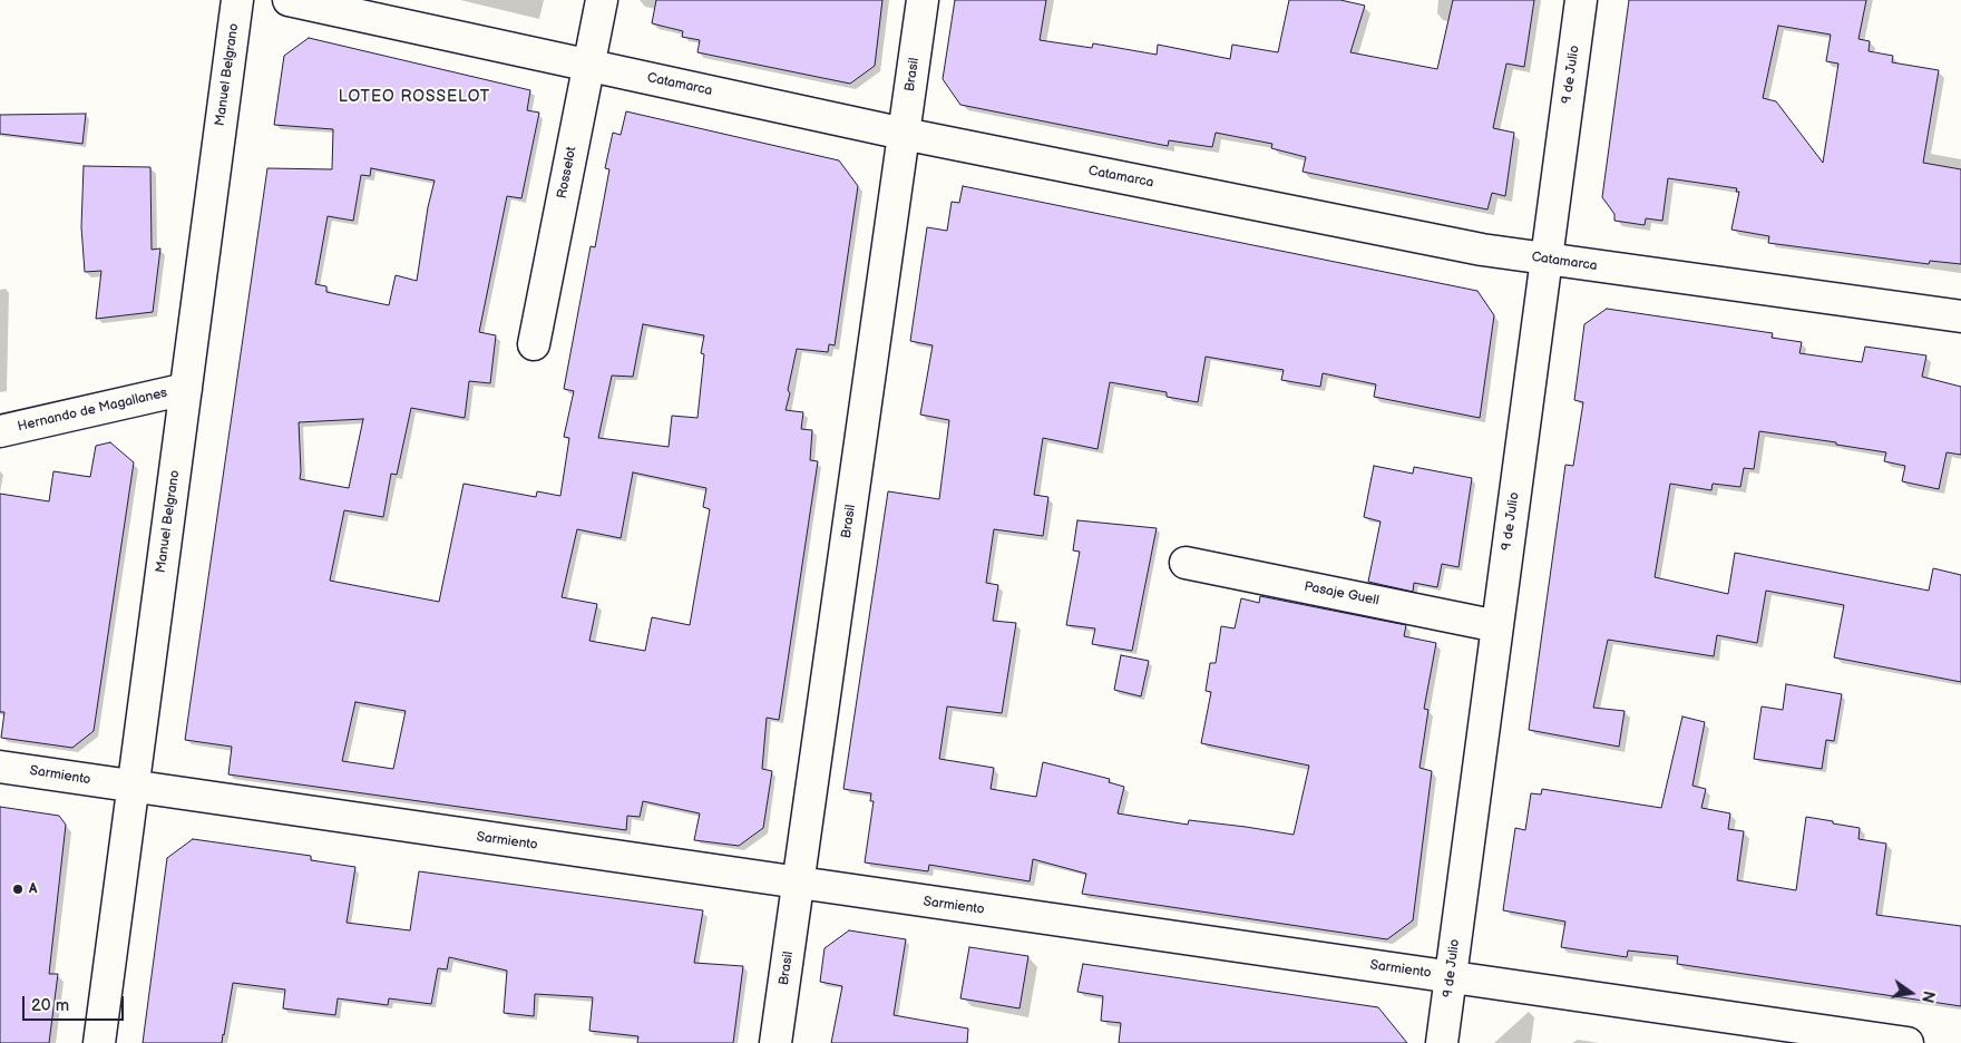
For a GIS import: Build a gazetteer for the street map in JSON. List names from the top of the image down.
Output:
{
  "streets": {
    "street": [
      "Manuel Belgrano",
      "Brasil",
      "9 de Julio",
      "Catamarca",
      "Rosselot",
      "Hernando de Magallanes",
      "Pasaje Guell",
      "Sarmiento"
    ]
  },
  "crossings": [
    ["Manuel Belgrano", "Hernando de Magallanes"],
    ["Manuel Belgrano", "Sarmiento"],
    ["Brasil", "Catamarca"],
    ["Brasil", "Sarmiento"],
    ["9 de Julio", "Catamarca"],
    ["9 de Julio", "Pasaje Guell"],
    ["9 de Julio", "Sarmiento"],
    ["Catamarca", "Rosselot"]
  ],
  "districts": ["LOTEO ROSSELOT"],
  "places": ["A"],
  "scale_bar": "20 m",
  "north": "right"
}
